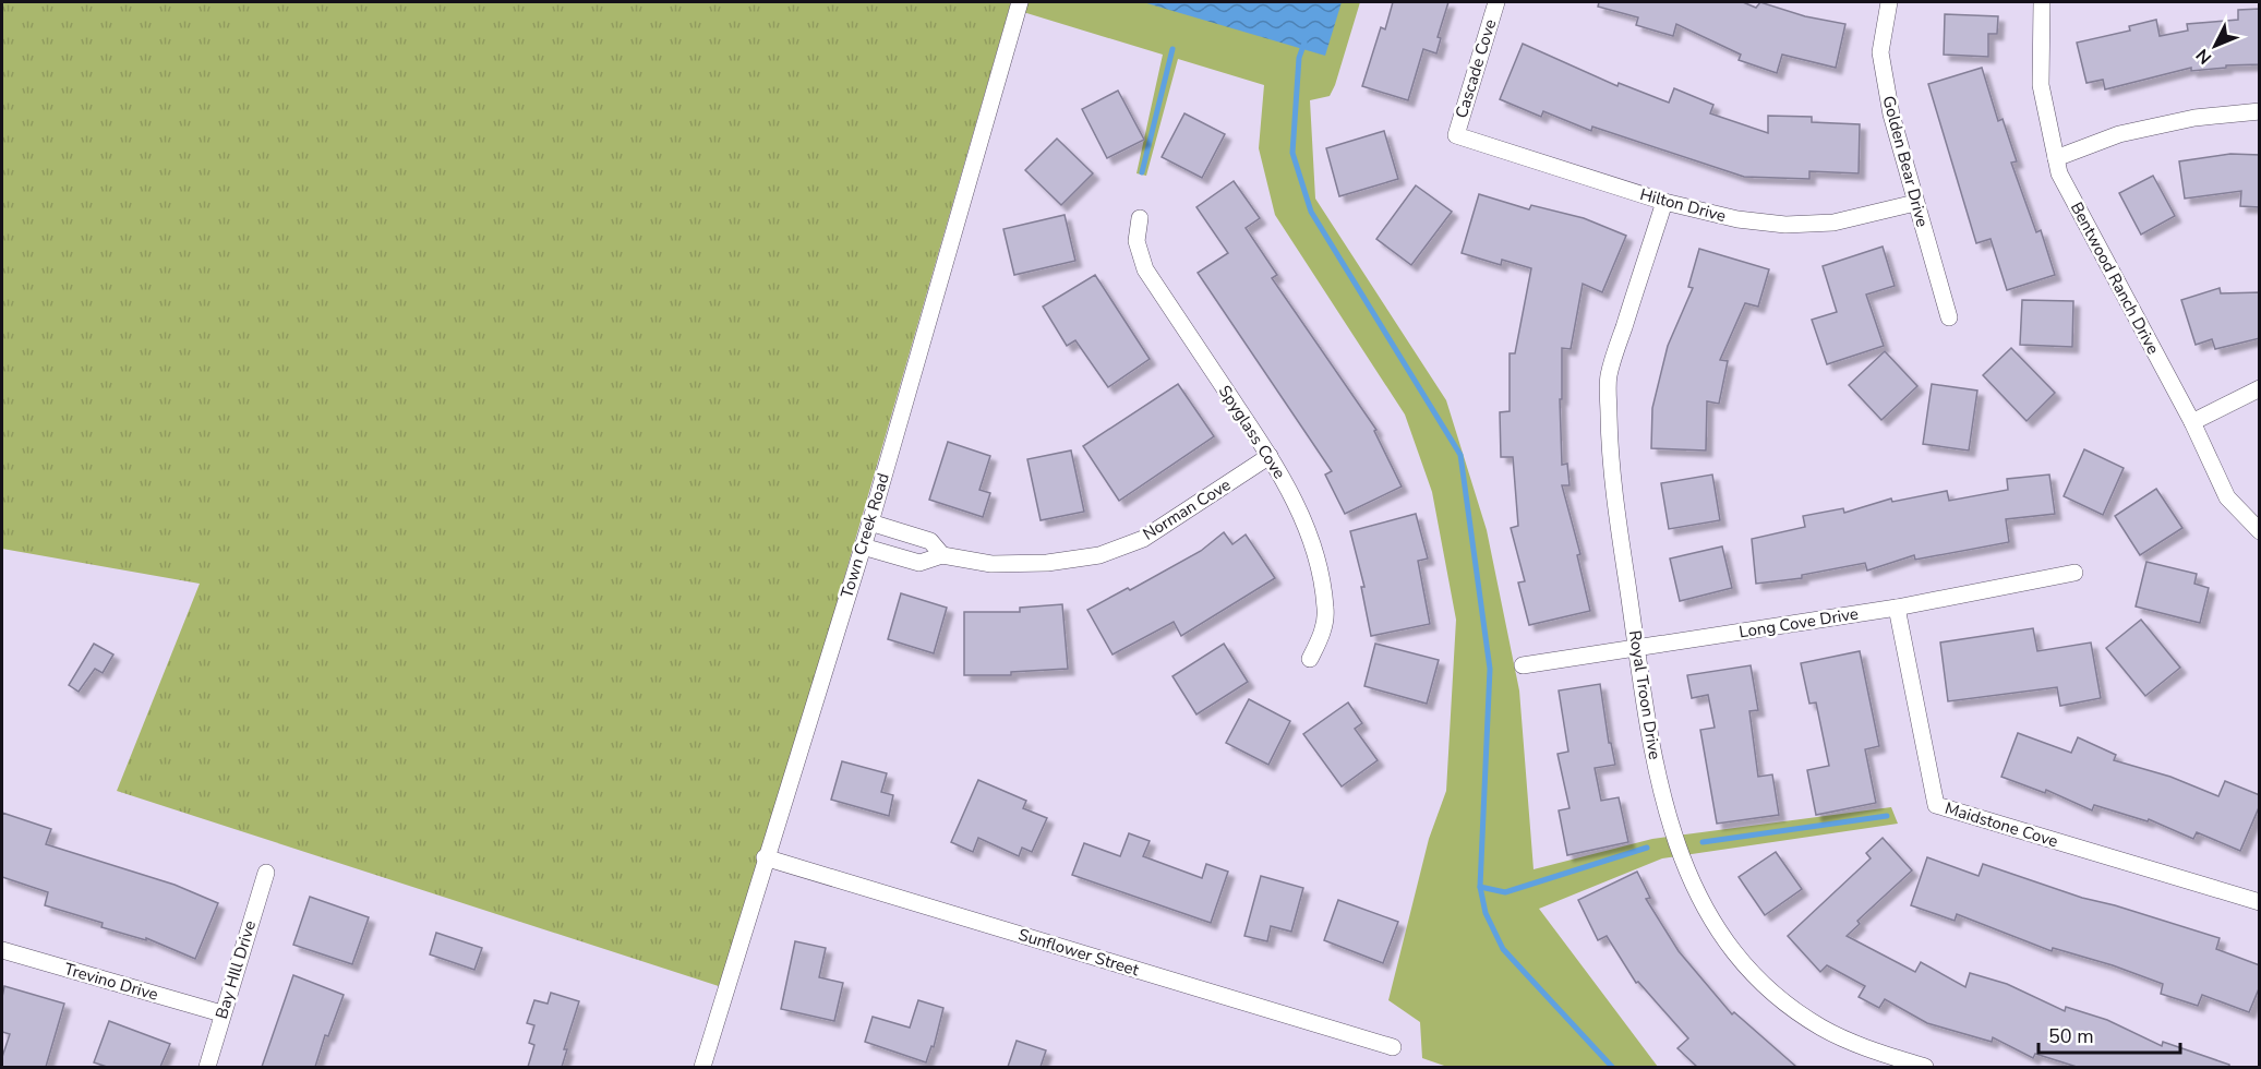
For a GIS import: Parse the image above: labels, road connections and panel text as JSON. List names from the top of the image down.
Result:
{
  "streets": {
    "street": [
      "Cascade Cove",
      "Golden Bear Drive",
      "Hilton Drive",
      "Bentwood Ranch Drive",
      "Spyglass Cove",
      "Norman Cove",
      "Town Creek Road",
      "Long Cove Drive",
      "Royal Troon Drive",
      "Maidstone Cove",
      "Sunflower Street",
      "Bay HIll Drive",
      "Trevino Drive"
    ]
  },
  "crossings": [
    ["Cascade Cove", "Hilton Drive"],
    ["Golden Bear Drive", "Hilton Drive"],
    ["Hilton Drive", "Royal Troon Drive"],
    ["Spyglass Cove", "Norman Cove"],
    ["Norman Cove", "Town Creek Road"],
    ["Town Creek Road", "Sunflower Street"],
    ["Long Cove Drive", "Royal Troon Drive"],
    ["Long Cove Drive", "Maidstone Cove"],
    ["Bay HIll Drive", "Trevino Drive"]
  ],
  "scale_bar": "50 m",
  "north": "bottom left"
}
